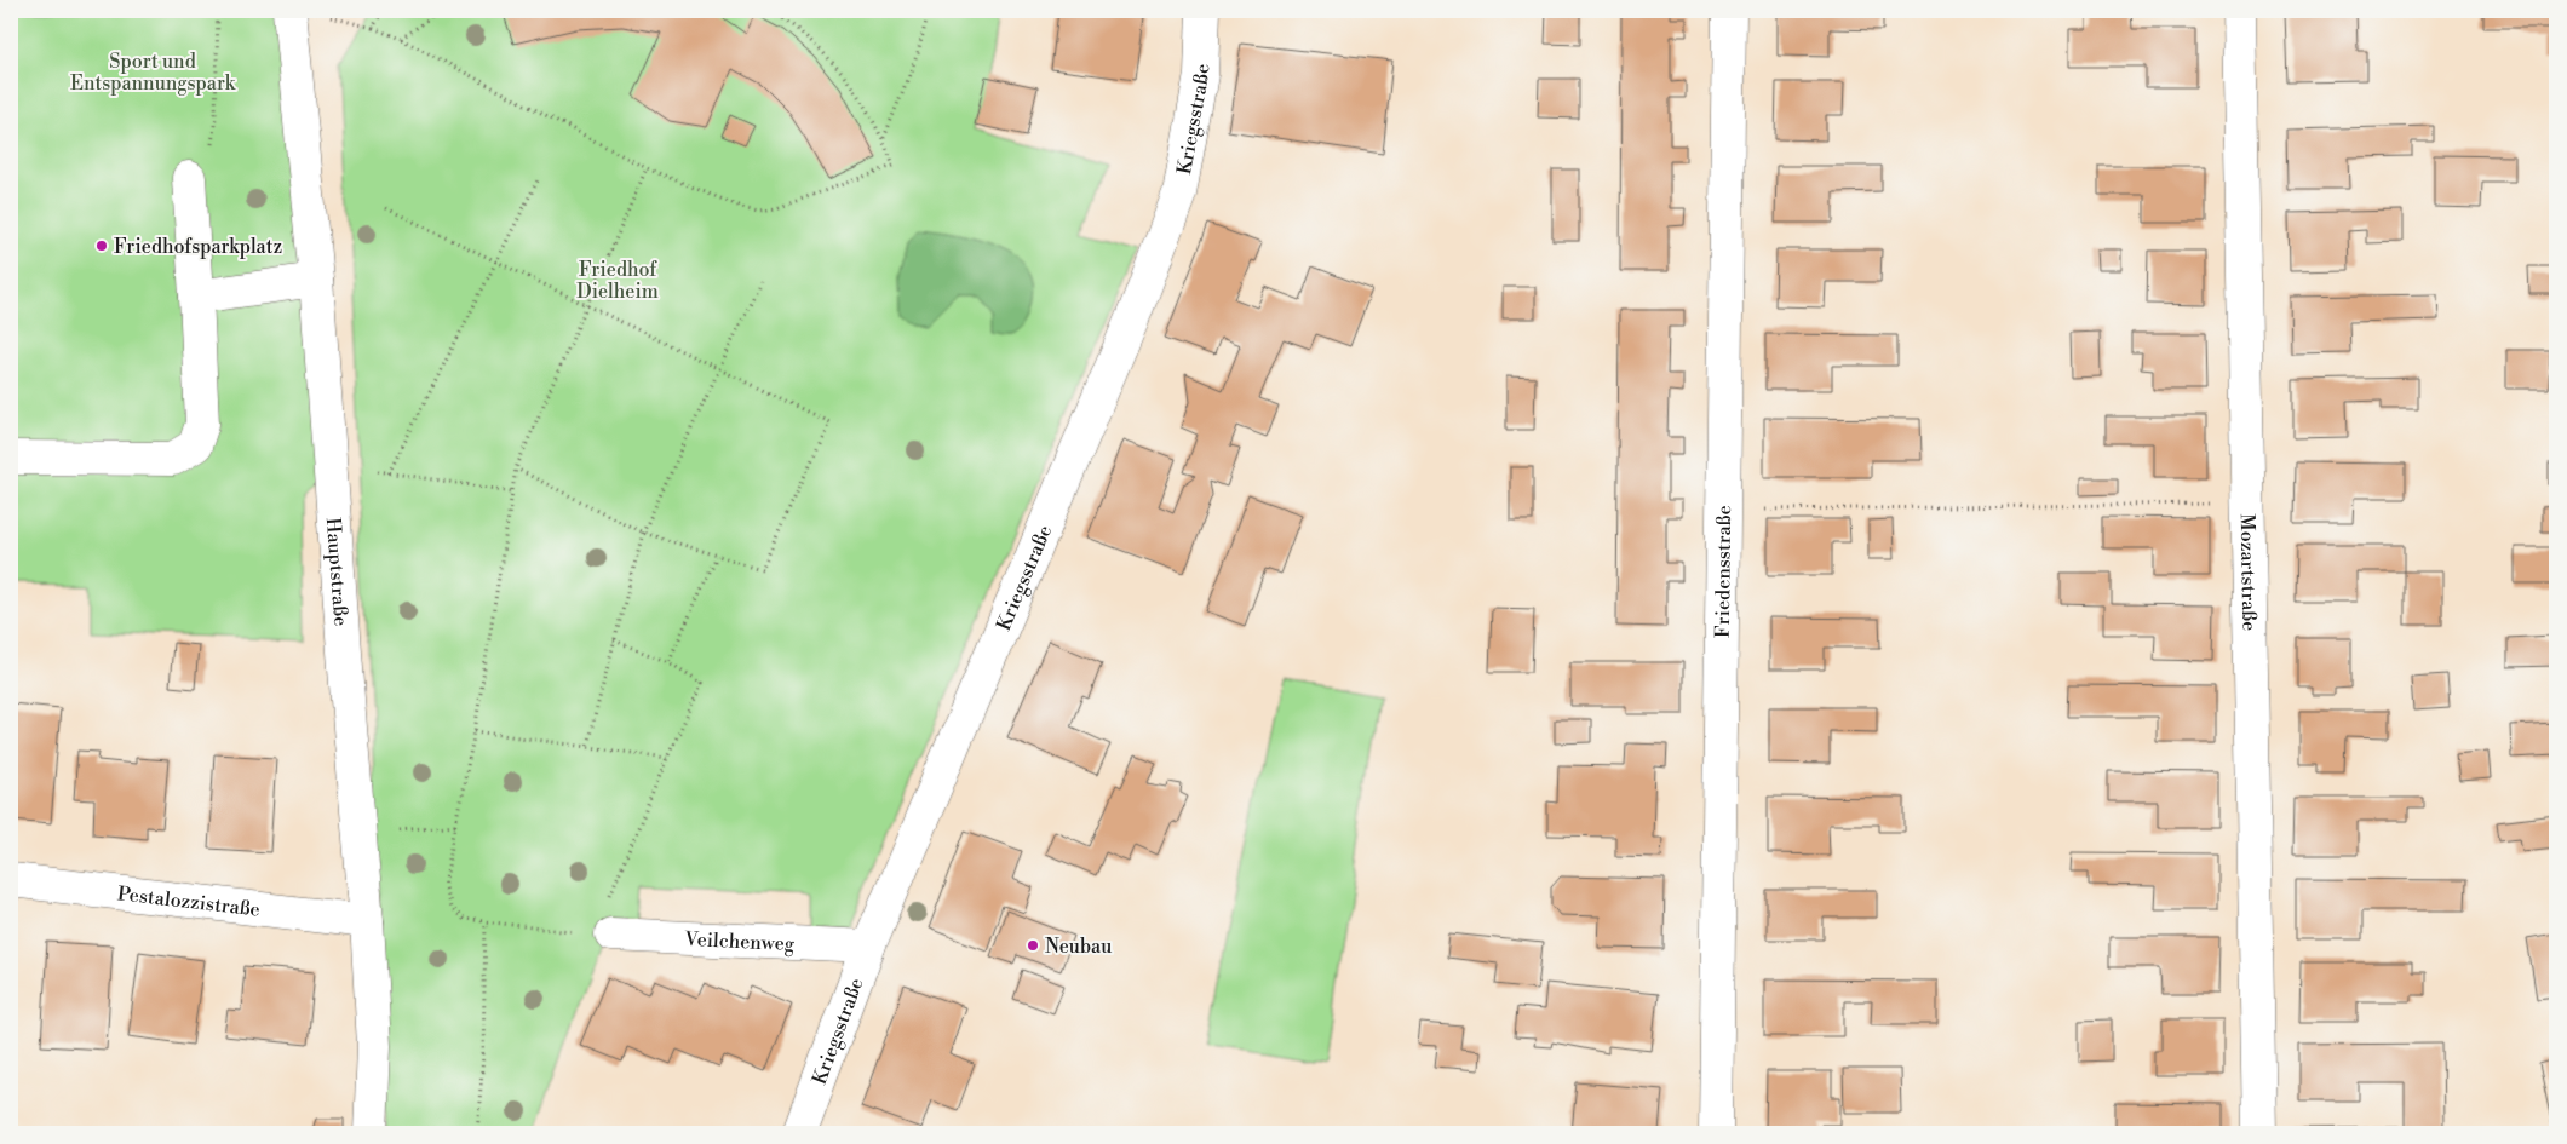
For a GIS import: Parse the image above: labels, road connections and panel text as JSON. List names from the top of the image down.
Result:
{
  "streets": {
    "street": [
      "Kriegsstraße",
      "Hauptstraße",
      "Friedensstraße",
      "Mozartstraße",
      "Pestalozzistraße",
      "Veilchenweg"
    ]
  },
  "crossings": [
    ["Kriegsstraße", "Veilchenweg"],
    ["Hauptstraße", "Pestalozzistraße"]
  ],
  "parks": ["Sport und Entspannungspark", "Friedhof Dielheim"],
  "places": ["Friedhofsparkplatz", "Neubau"]
}
